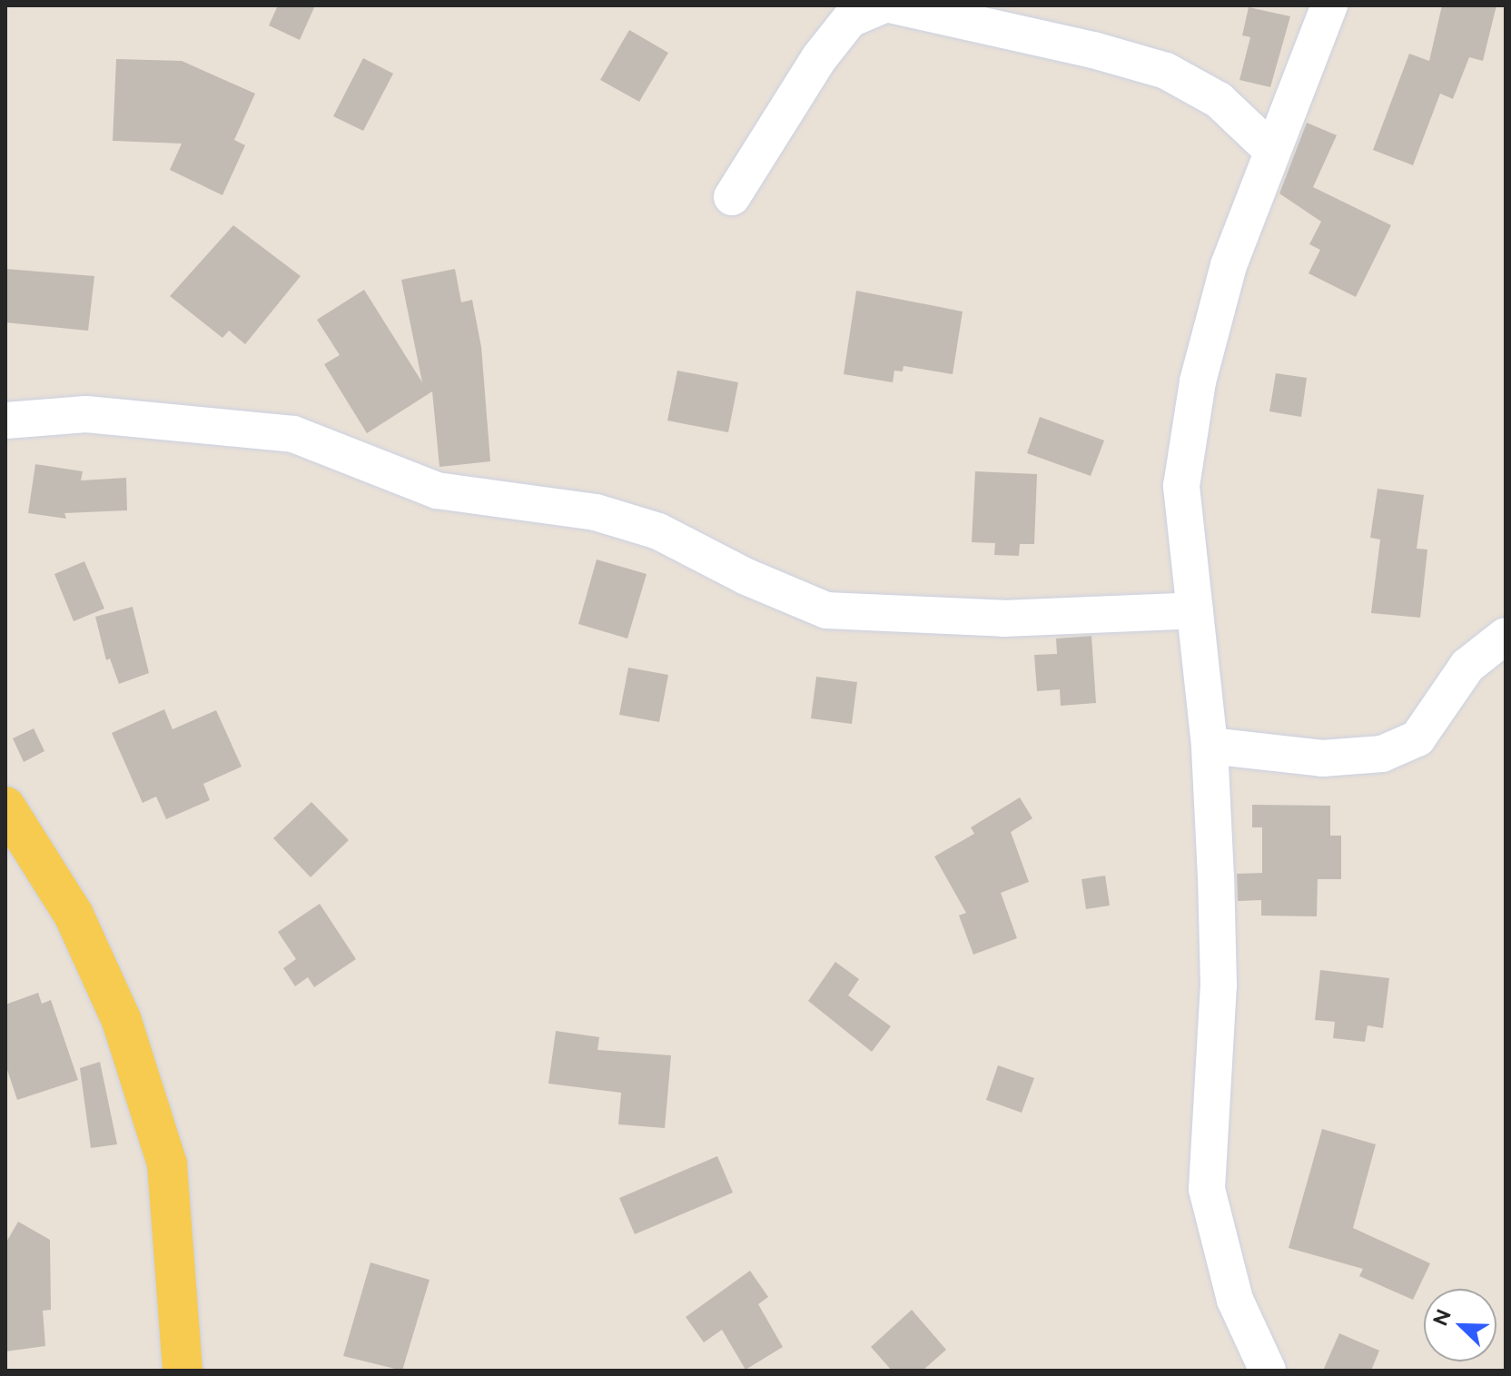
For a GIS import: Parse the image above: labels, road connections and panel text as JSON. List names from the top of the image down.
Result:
{
  "north": "top left"
}
